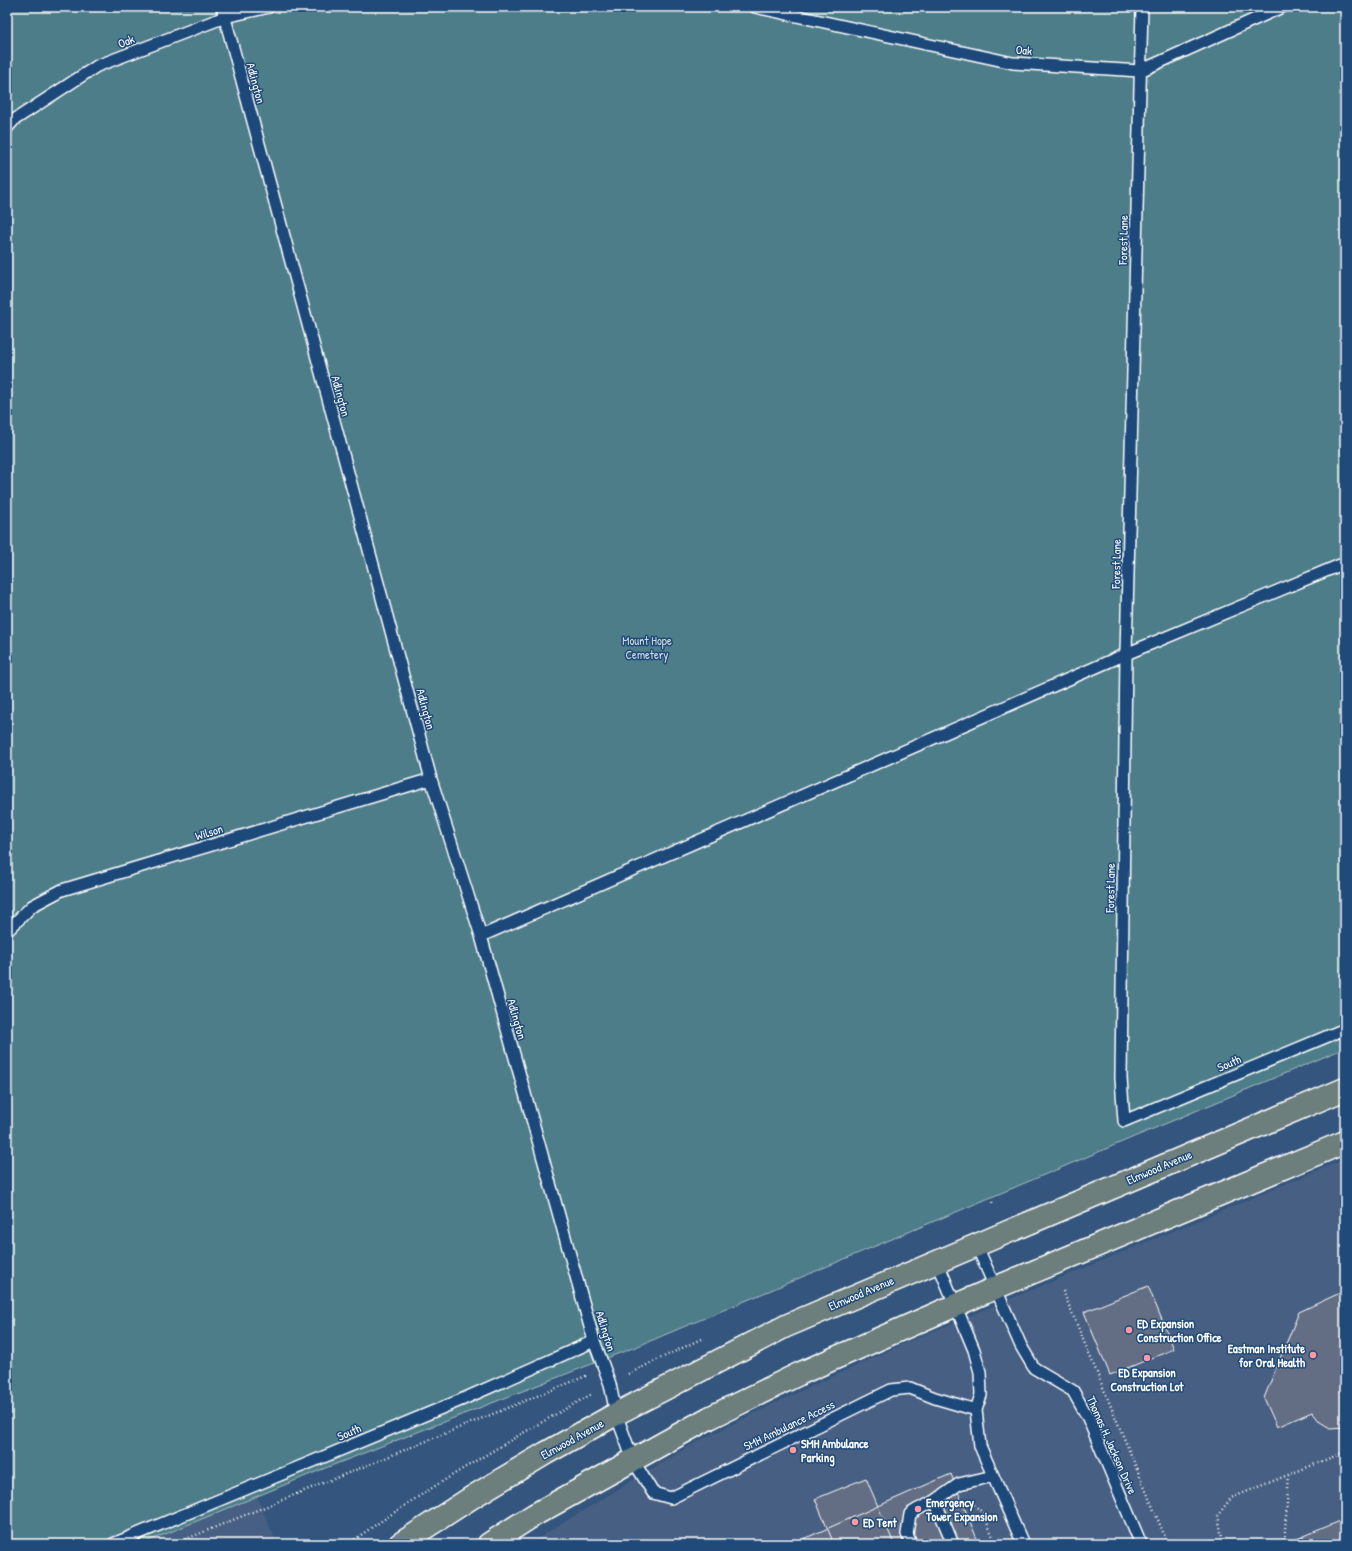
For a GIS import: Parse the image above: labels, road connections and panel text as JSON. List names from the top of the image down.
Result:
{
  "streets": {
    "main road": ["Elmwood Avenue"],
    "lane": [
      "Oak",
      "Adlington",
      "Forest Lane",
      "Wilson",
      "South",
      "SMH Ambulance Access",
      "Thomas H. Jackson Drive"
    ]
  },
  "crossings": [
    ["Oak", "Adlington"],
    ["Oak", "Forest Lane"],
    ["Adlington", "Wilson"],
    ["Adlington", "South"],
    ["Adlington", "Elmwood Avenue"],
    ["Adlington", "SMH Ambulance Access"],
    ["Forest Lane", "South"],
    ["Elmwood Avenue", "Thomas H. Jackson Drive"]
  ],
  "parks": ["Mount Hope Cemetery"],
  "places": [
    "ED Expansion Construction Office",
    "Eastman Institute for Oral Health",
    "ED Expansion Construction Lot",
    "SMH Ambulance Parking",
    "Emergency Tower Expansion",
    "ED Tent"
  ]
}
